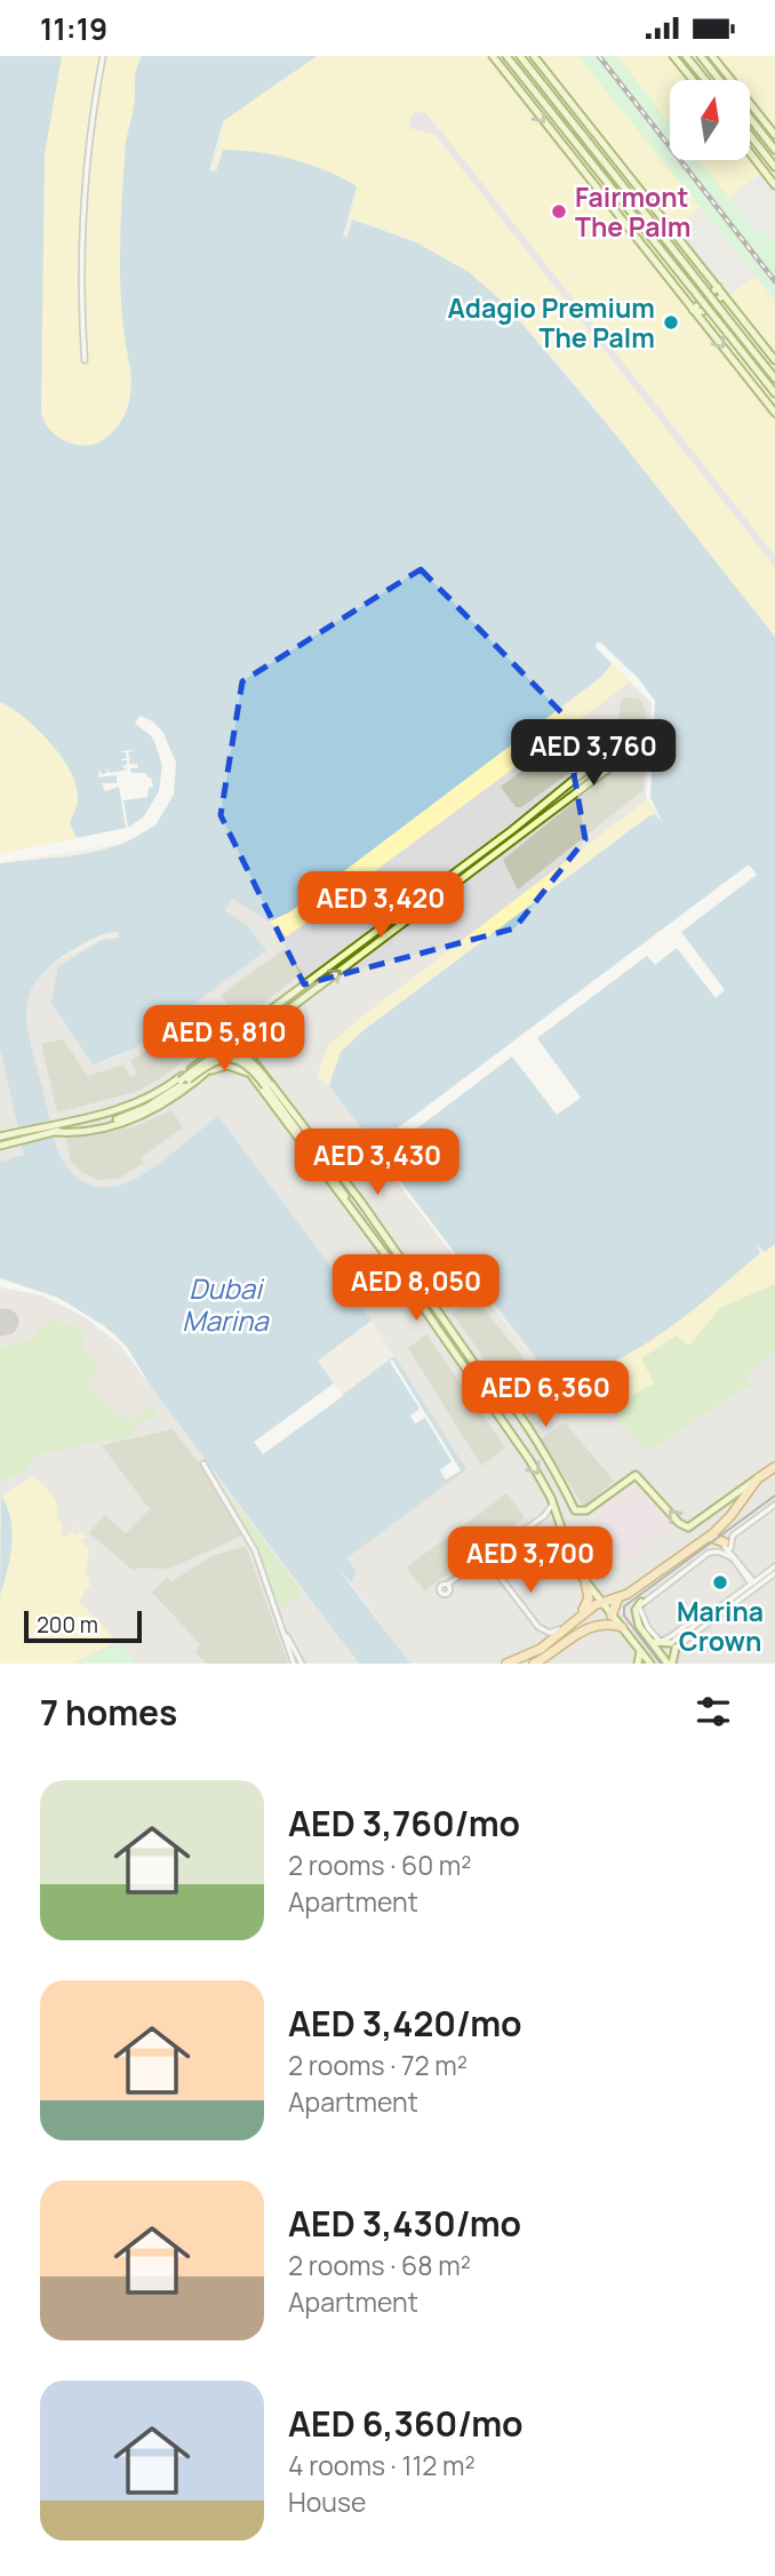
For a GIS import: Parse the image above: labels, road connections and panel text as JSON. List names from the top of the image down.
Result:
{
  "water": ["Dubai Marina"],
  "places": ["Fairmont The Palm", "Adagio Premium The Palm", "Marina Crown"],
  "scale_bar": "200 m",
  "north": "top",
  "page": {
    "status": "11:19",
    "price": [
      "AED 3,760",
      "AED 3,420",
      "AED 5,810",
      "AED 3,430",
      "AED 8,050",
      "AED 6,360",
      "AED 3,700"
    ],
    "scale": "200 m",
    "heading": "7 homes",
    "list": [
      {
        "name": "AED 3,760/mo",
        "note": "2 rooms · 60 m² · Apartment"
      },
      {
        "name": "AED 3,420/mo",
        "note": "2 rooms · 72 m² · Apartment"
      },
      {
        "name": "AED 3,430/mo",
        "note": "2 rooms · 68 m² · Apartment"
      },
      {
        "name": "AED 6,360/mo",
        "note": "4 rooms · 112 m² · House"
      }
    ]
  }
}
